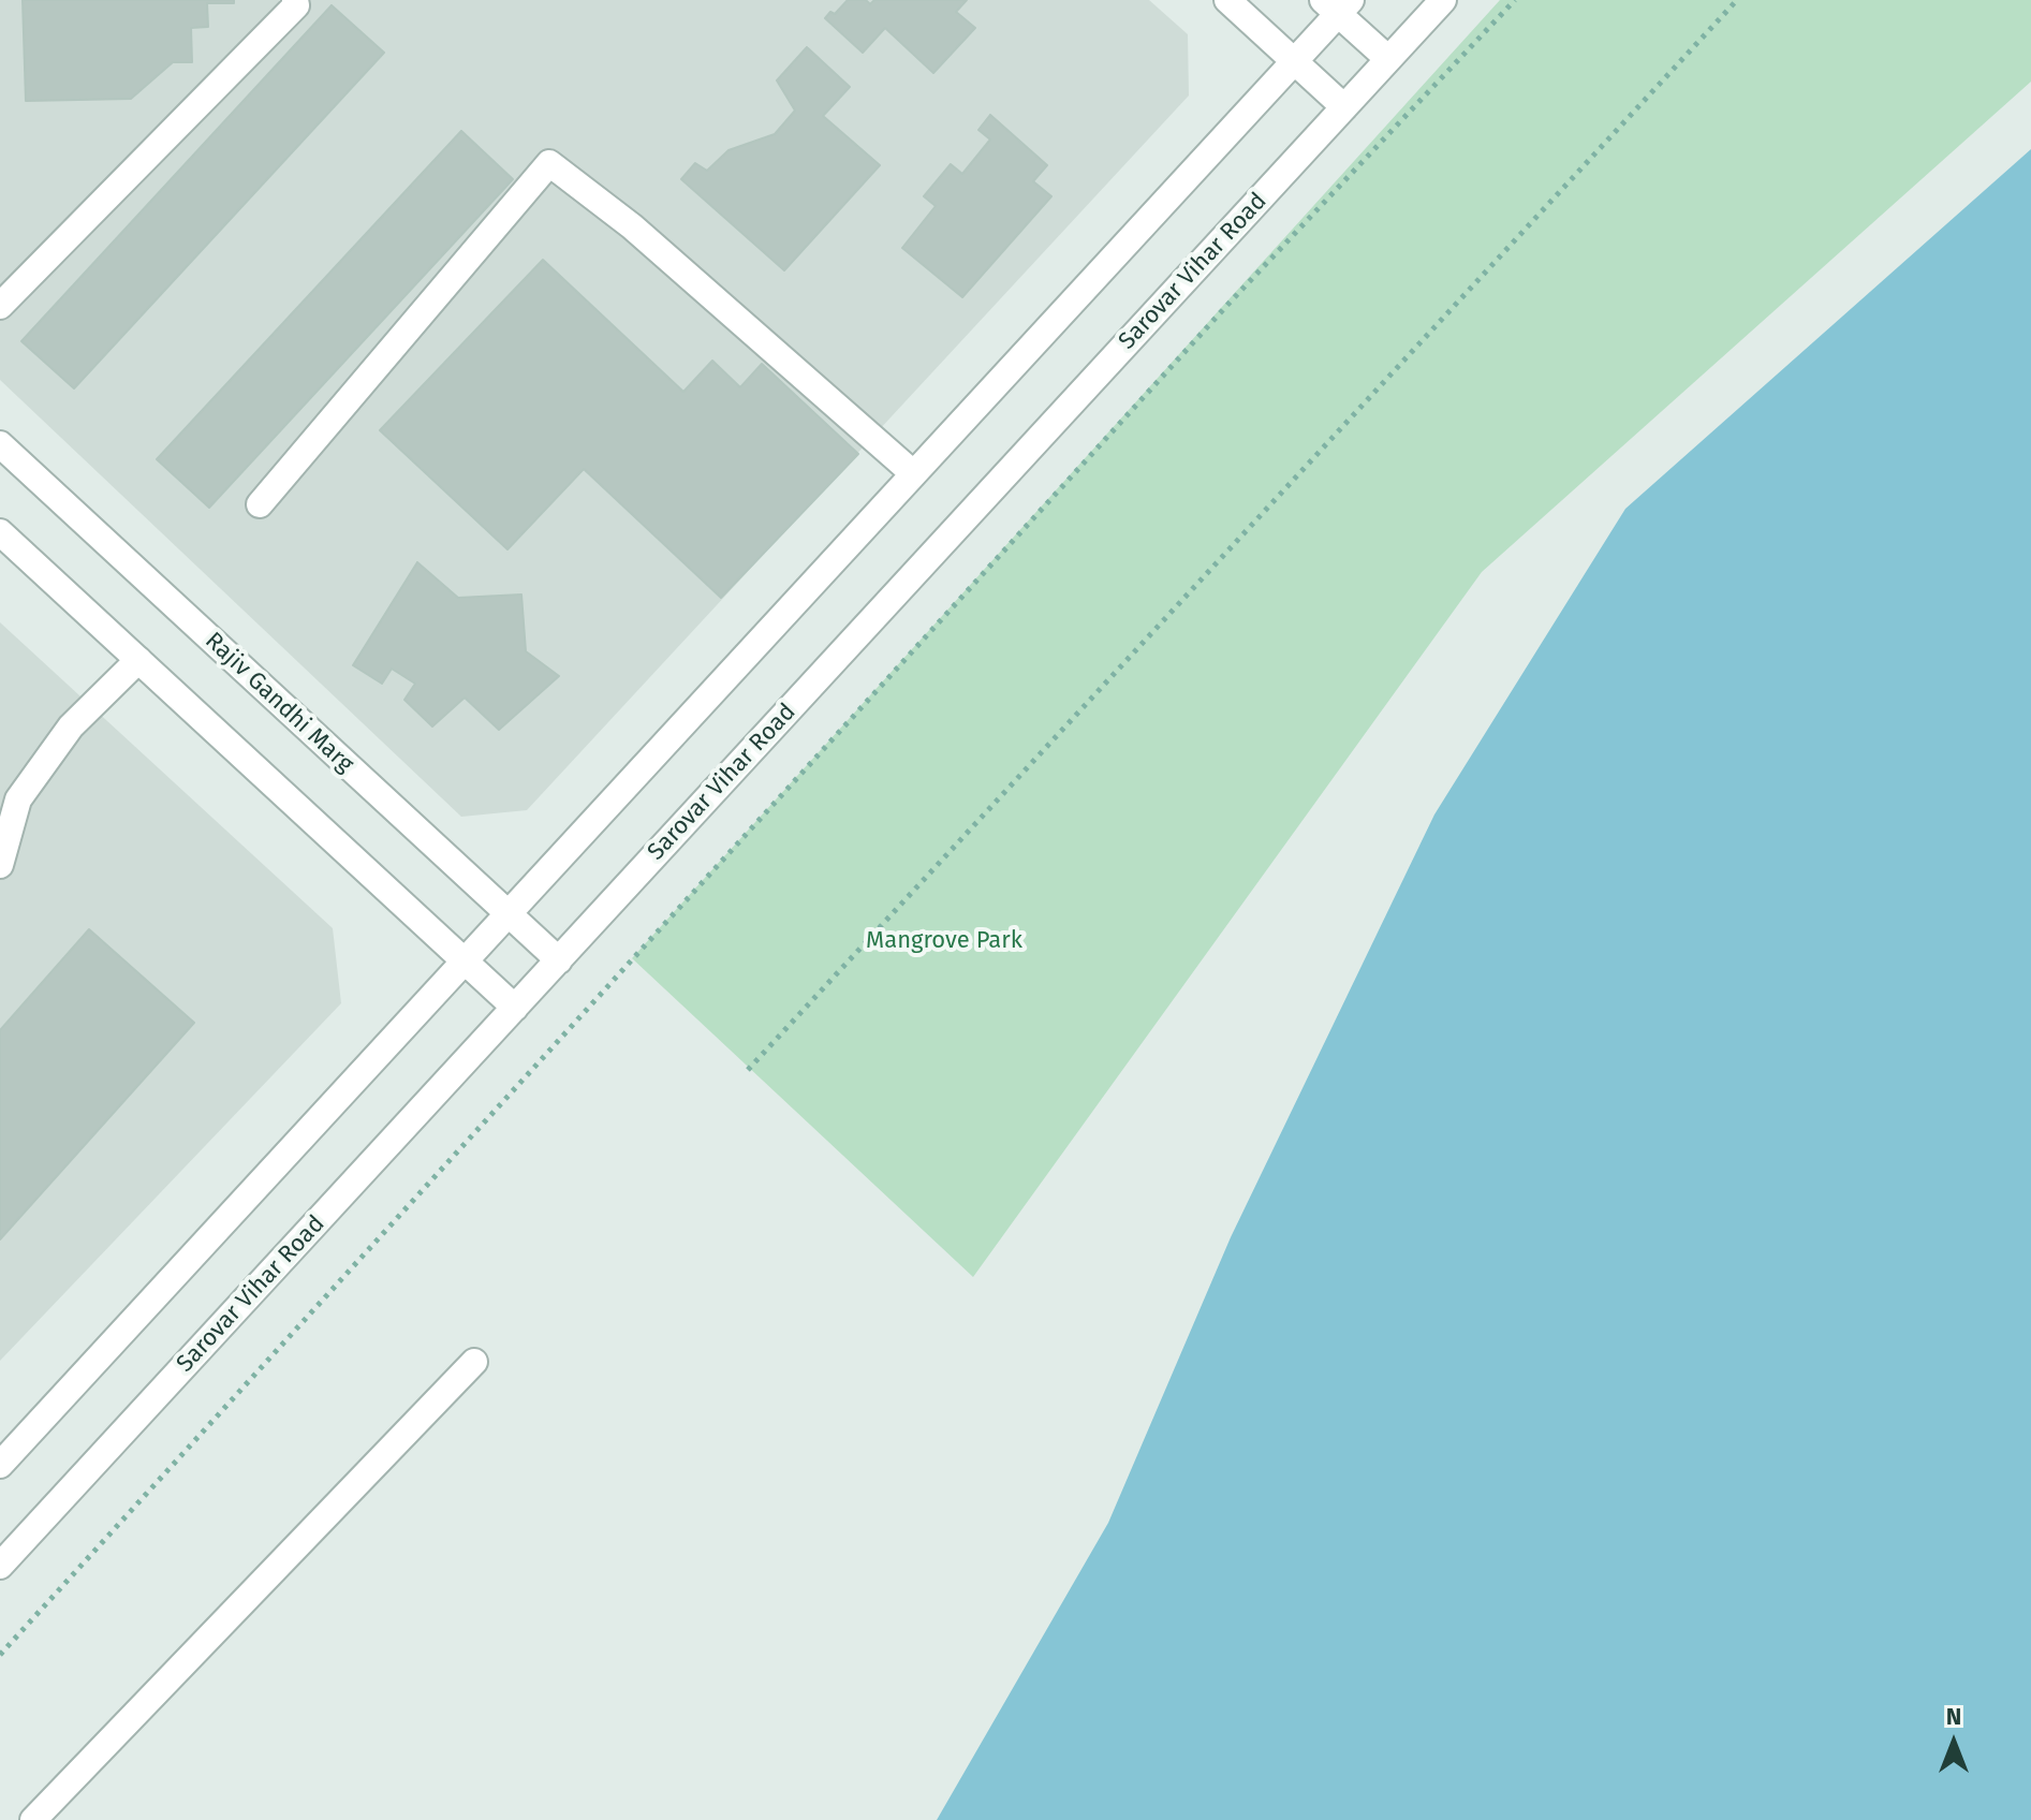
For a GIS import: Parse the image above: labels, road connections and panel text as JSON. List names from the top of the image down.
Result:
{
  "streets": {
    "street": ["Sarovar Vihar Road", "Rajiv Gandhi Marg"]
  },
  "crossings": [
    ["Sarovar Vihar Road", "Rajiv Gandhi Marg"]
  ],
  "parks": ["Mangrove Park"],
  "north": "top"
}
